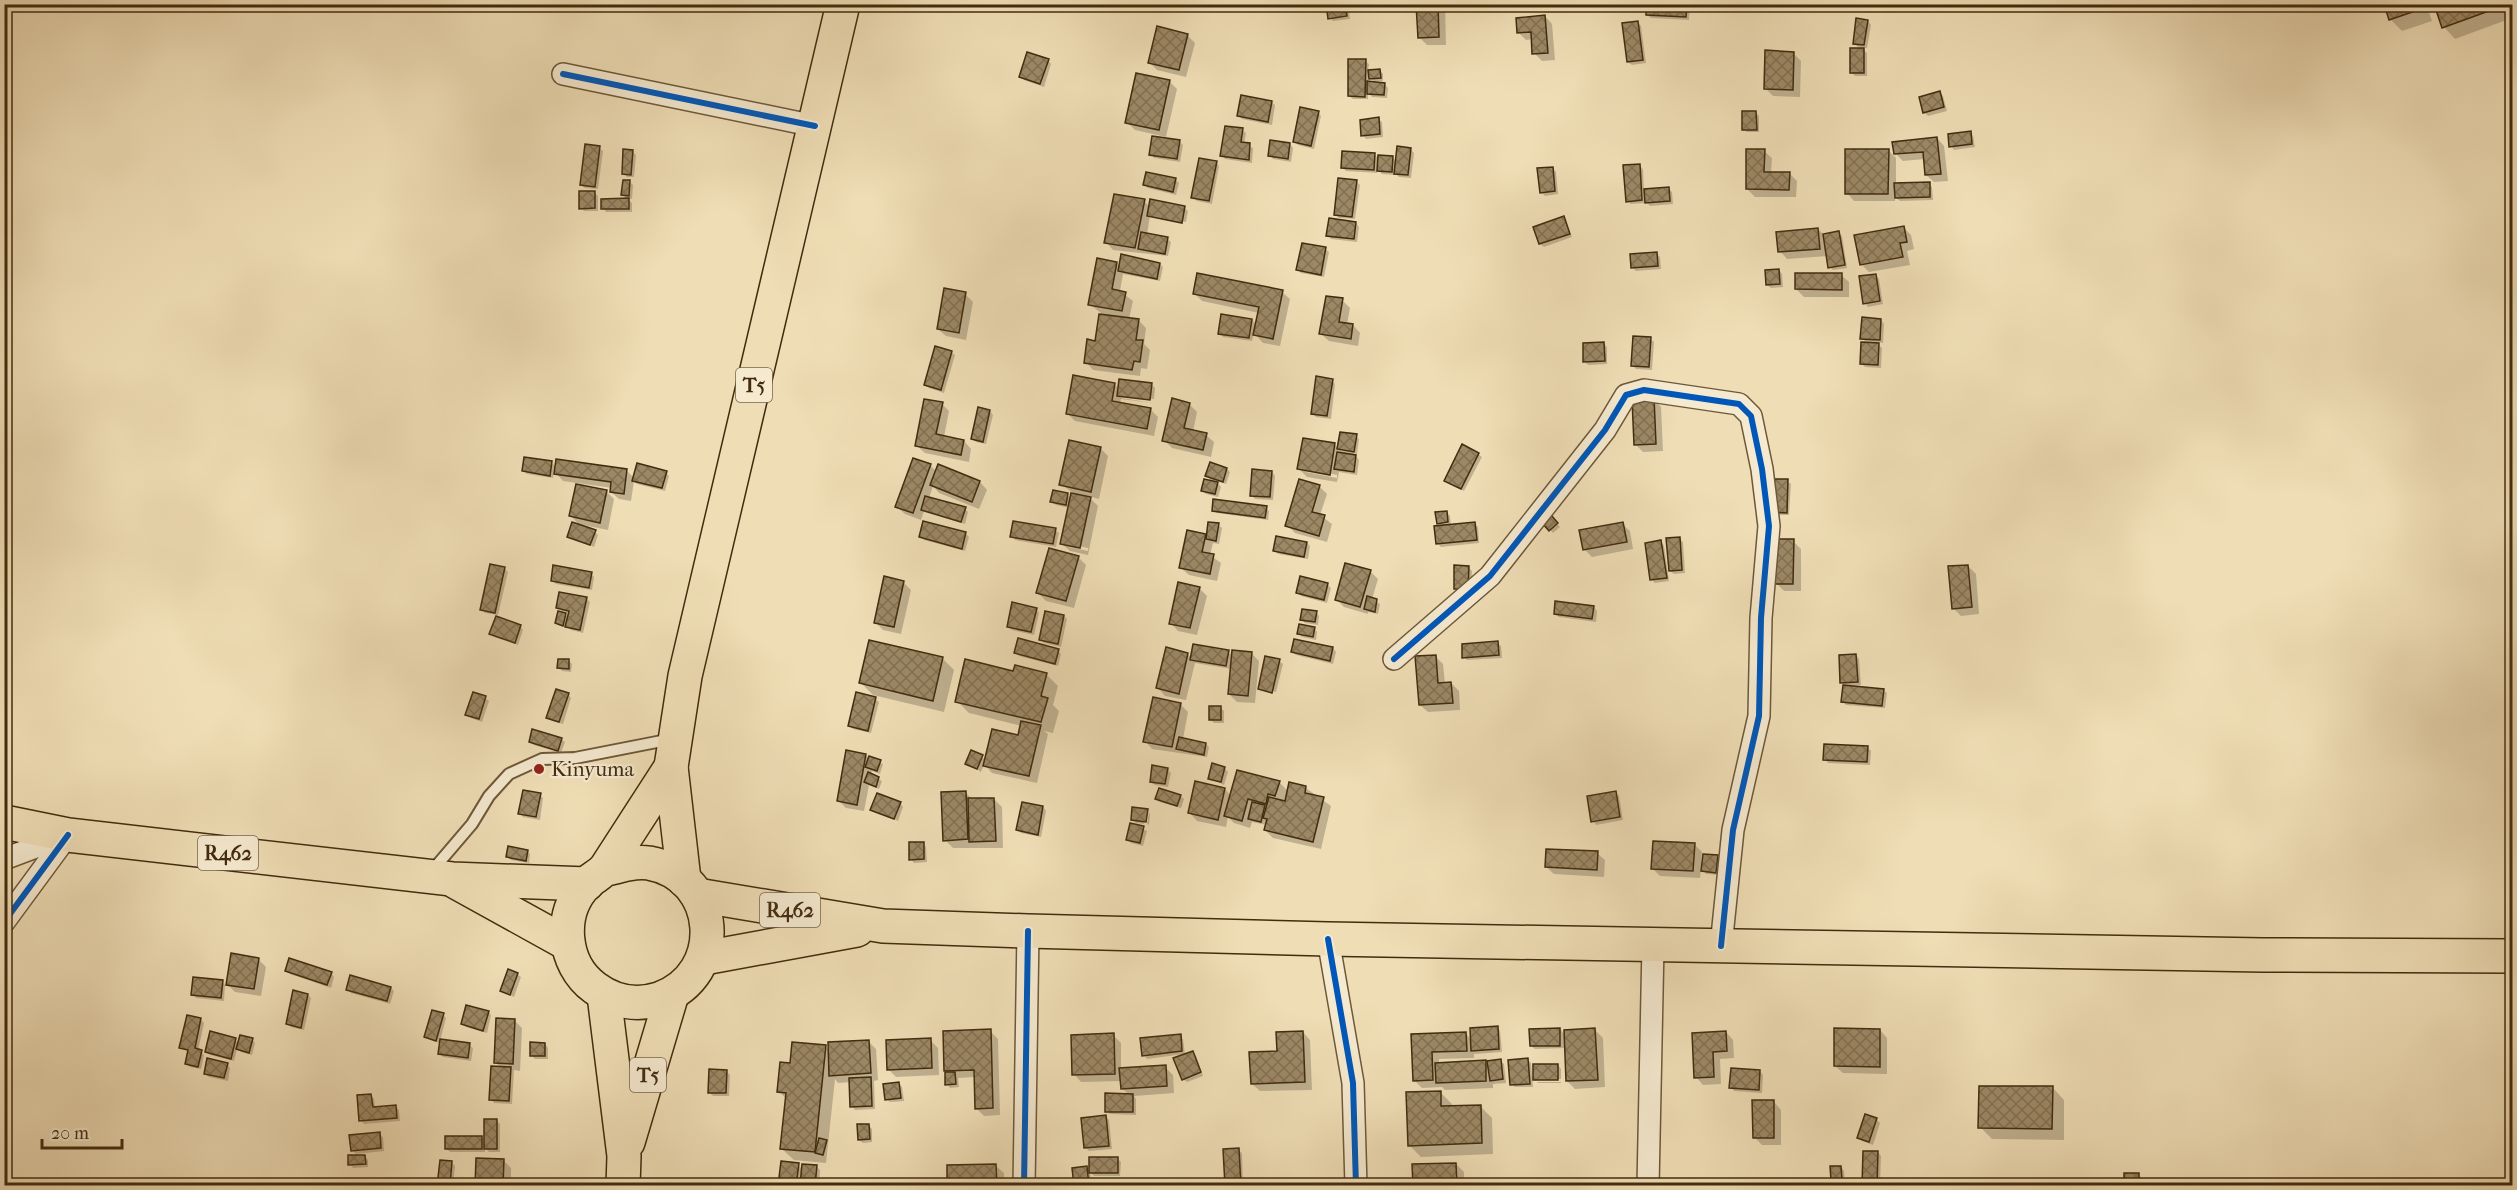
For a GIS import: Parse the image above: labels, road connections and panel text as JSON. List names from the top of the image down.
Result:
{
  "streets": {
    "main road": ["T5", "R462"]
  },
  "crossings": [
    ["T5", "R462"]
  ],
  "places": ["Kinyuma"],
  "scale_bar": "20 m"
}
